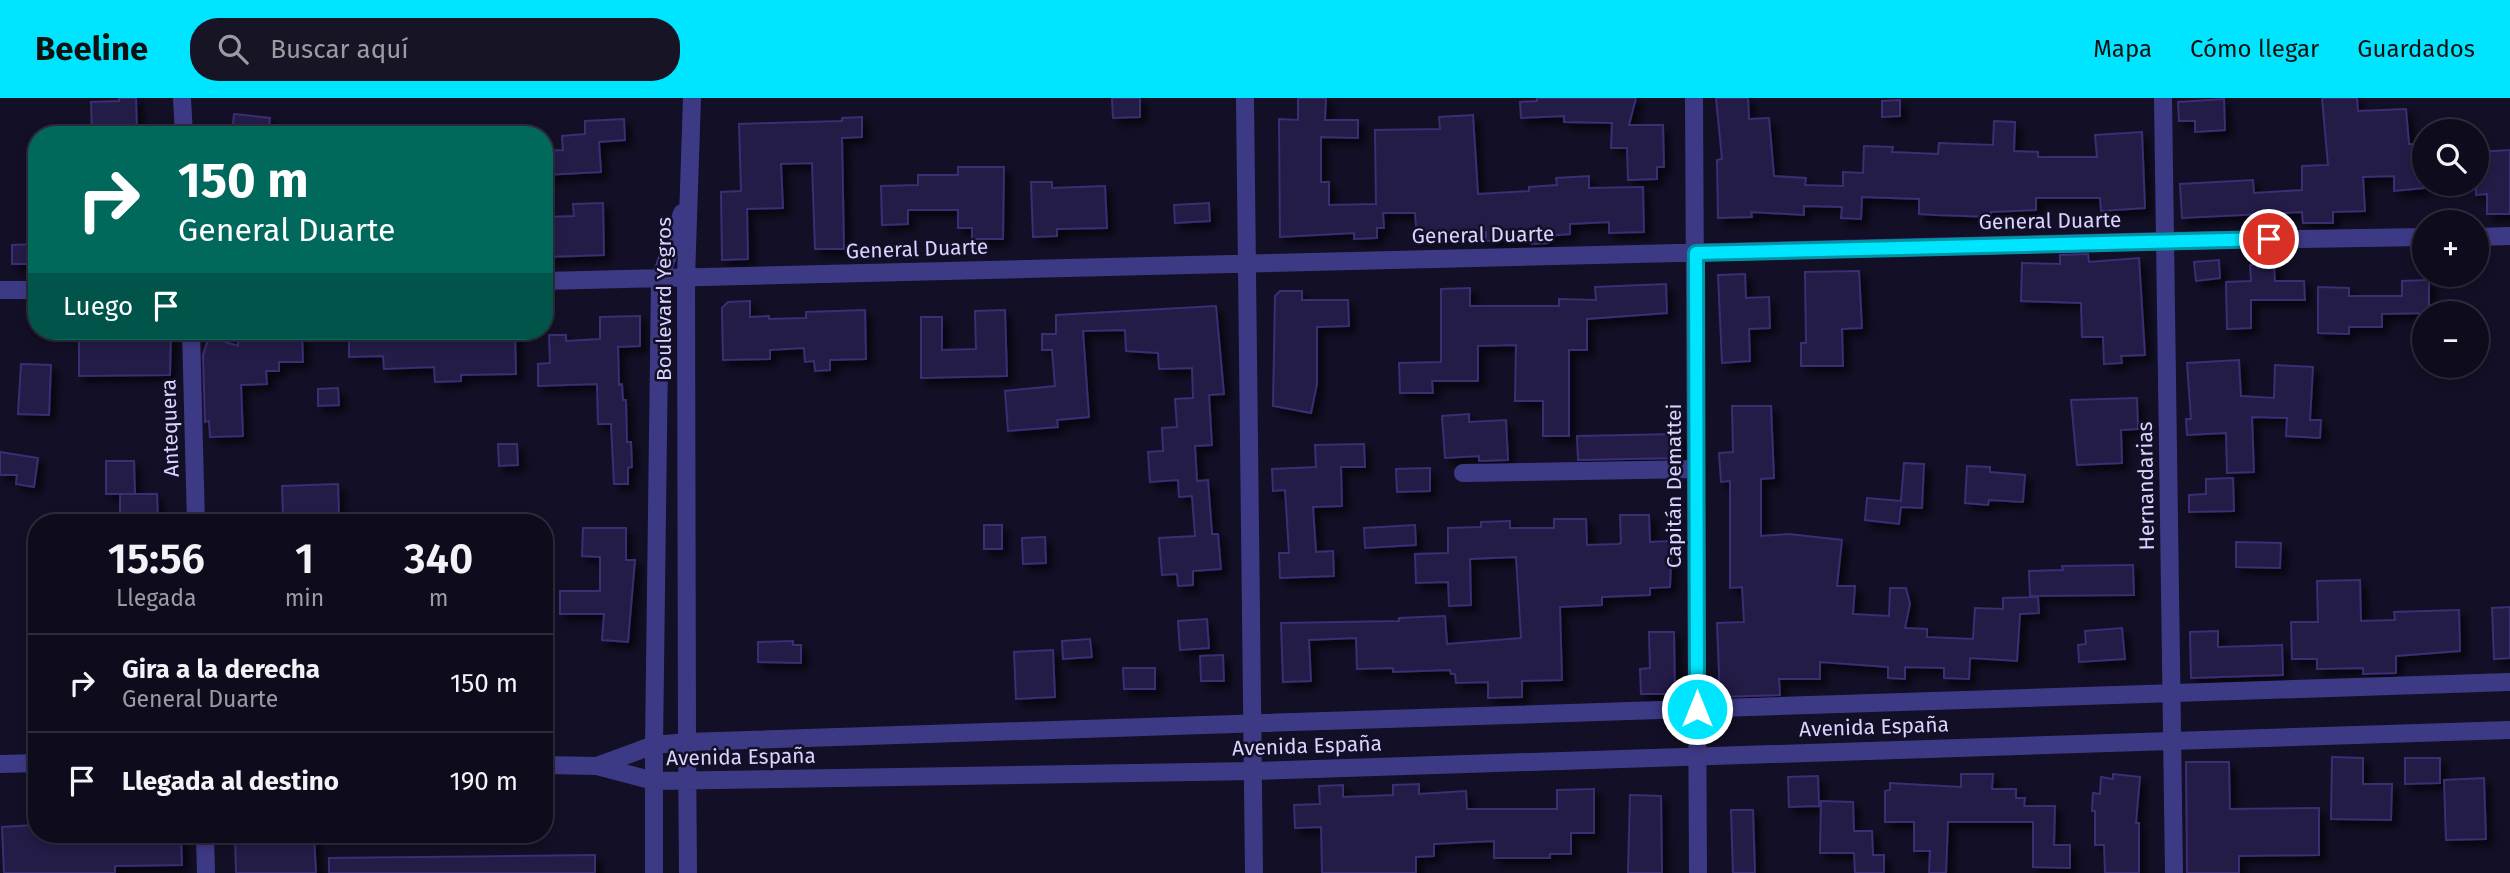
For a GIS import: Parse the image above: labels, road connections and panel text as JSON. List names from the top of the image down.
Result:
{
  "streets": {
    "street": [
      "General Duarte",
      "Boulevard Yegros",
      "Antequera",
      "Capitán Demattei",
      "Hernandarias",
      "Avenida España"
    ]
  },
  "crossings": [
    ["General Duarte", "Boulevard Yegros"],
    ["General Duarte", "Capitán Demattei"],
    ["General Duarte", "Hernandarias"],
    ["Boulevard Yegros", "Avenida España"],
    ["Capitán Demattei", "Avenida España"],
    ["Hernandarias", "Avenida España"]
  ],
  "page": {
    "header": "Beeline",
    "search": "Buscar aquí",
    "nav": ["Mapa", "Cómo llegar", "Guardados"],
    "map_buttons": ["+", "−"],
    "turn": ["150 m", "General Duarte"],
    "then": "Luego",
    "eta": [
      "15:56",
      "Llegada",
      "1",
      "min",
      "340",
      "m"
    ],
    "list": [
      {
        "name": "Gira a la derecha",
        "note": "General Duarte",
        "value": "150 m"
      },
      {
        "name": "Llegada al destino",
        "value": "190 m"
      }
    ]
  }
}
